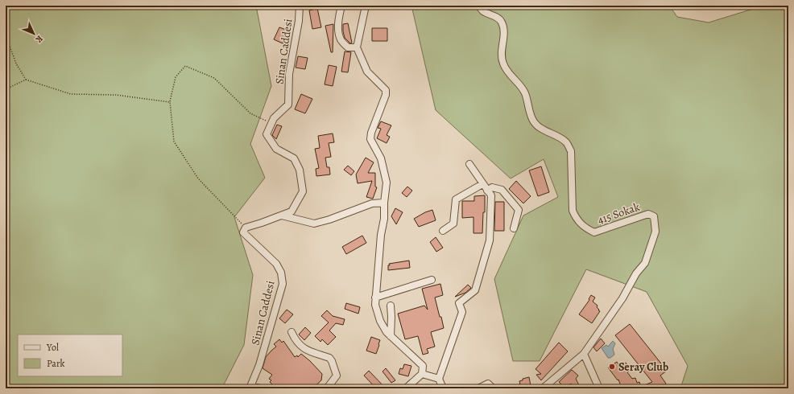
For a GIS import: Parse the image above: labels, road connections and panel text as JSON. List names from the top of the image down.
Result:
{
  "streets": {
    "street": ["Sinan Caddesi", "415 Sokak"]
  },
  "places": ["Seray Club"],
  "legend": ["Yol", "Park"],
  "north": "bottom right"
}
